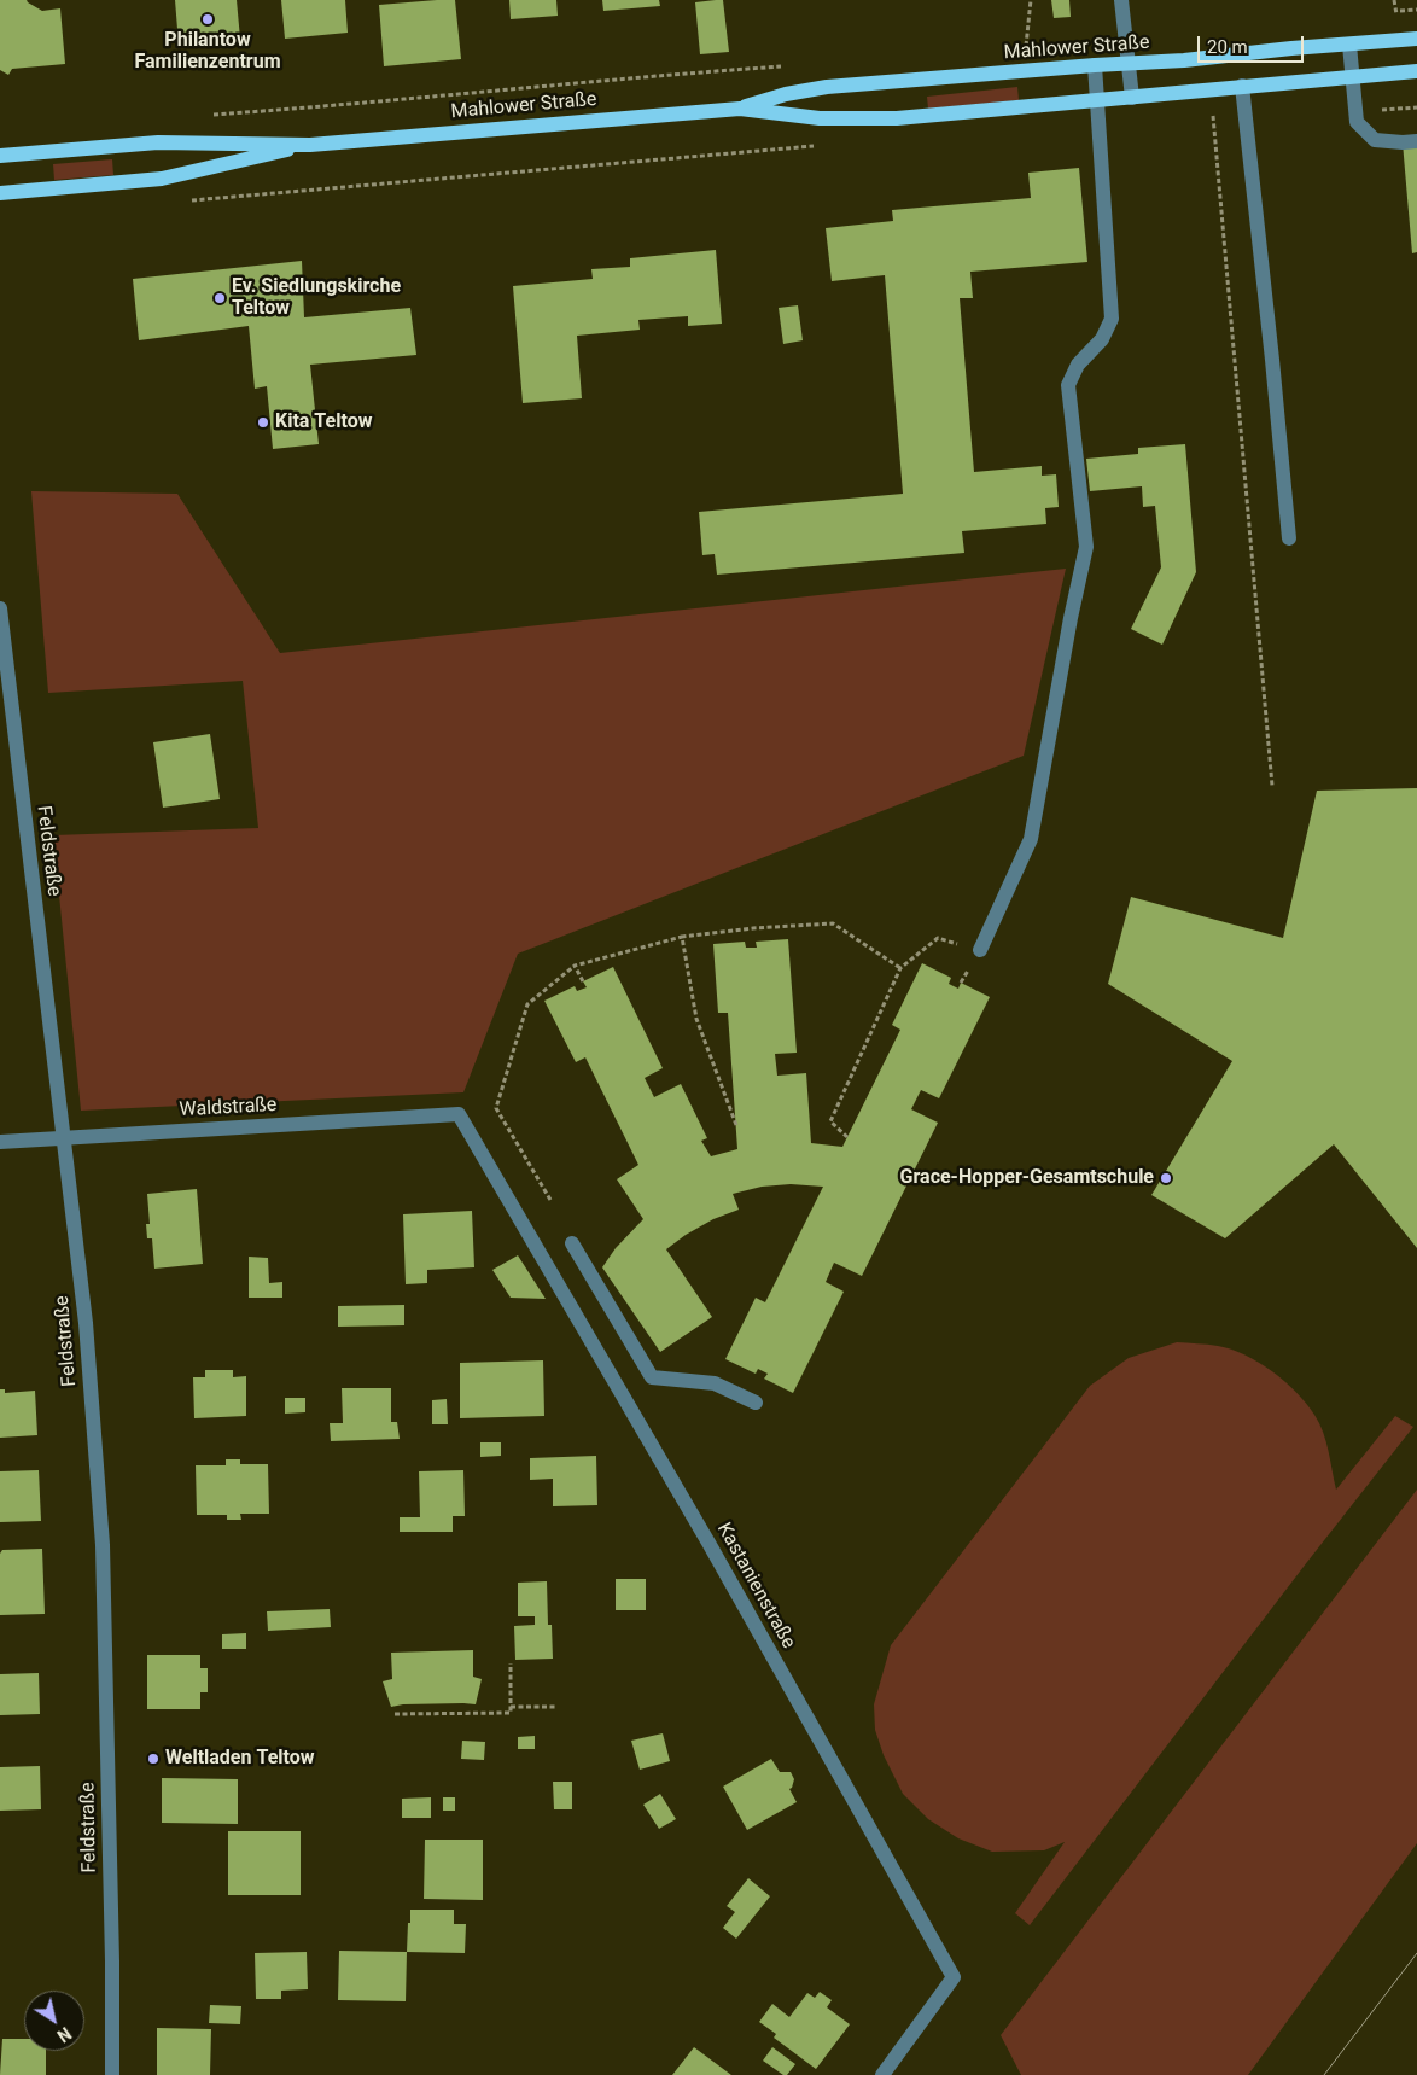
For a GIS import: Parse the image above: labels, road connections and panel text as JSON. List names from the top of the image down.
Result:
{
  "streets": {
    "main road": ["Mahlower Straße"],
    "street": ["Feldstraße", "Waldstraße", "Kastanienstraße"]
  },
  "crossings": [
    ["Feldstraße", "Waldstraße"],
    ["Waldstraße", "Kastanienstraße"]
  ],
  "places": [
    "Philantow Familienzentrum",
    "Ev. Siedlungskirche Teltow",
    "Kita Teltow",
    "Grace-Hopper-Gesamtschule",
    "Weltladen Teltow"
  ],
  "scale_bar": "20 m",
  "north": "bottom right"
}
